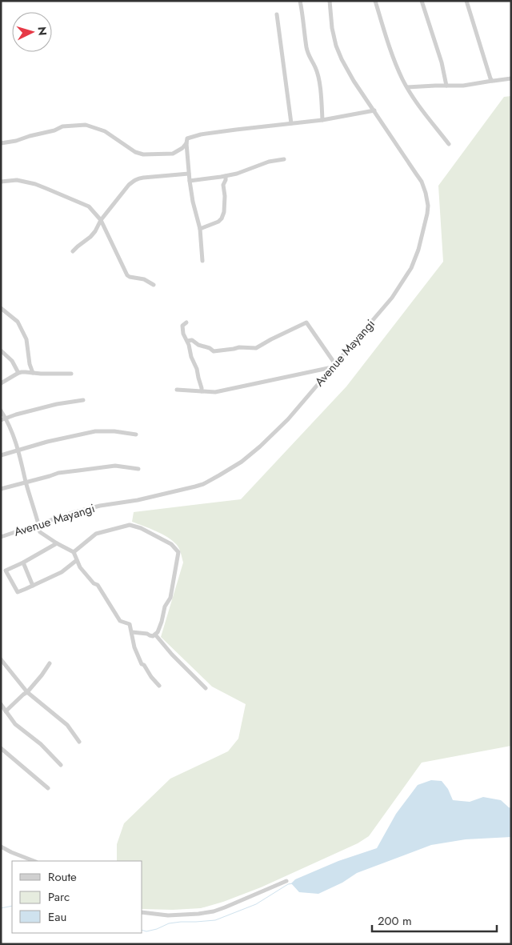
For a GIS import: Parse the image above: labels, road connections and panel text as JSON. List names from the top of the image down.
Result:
{
  "streets": {
    "street": ["Avenue Mayangi"]
  },
  "legend": ["Route", "Parc", "Eau"],
  "scale_bar": "200 m",
  "north": "right"
}
